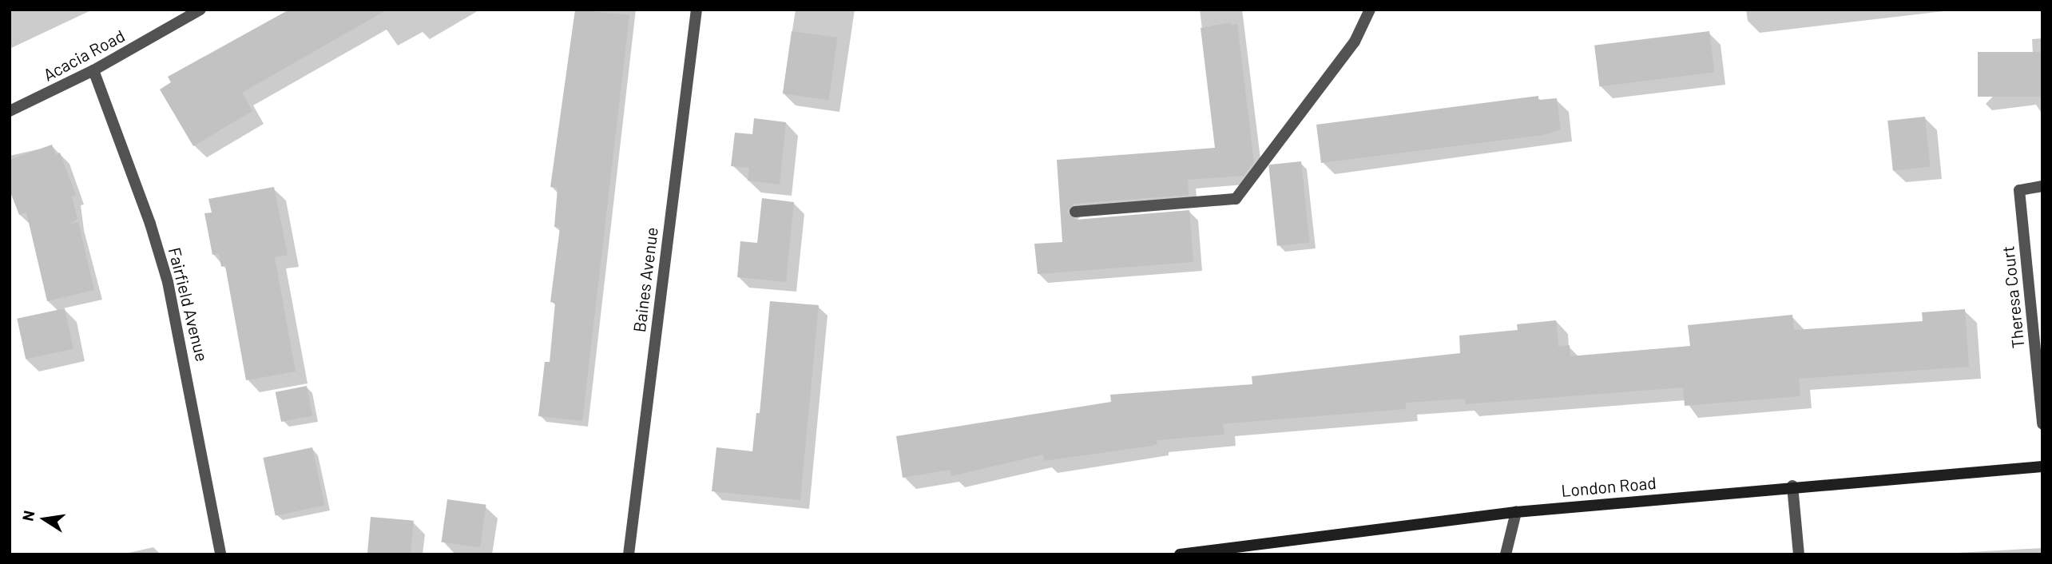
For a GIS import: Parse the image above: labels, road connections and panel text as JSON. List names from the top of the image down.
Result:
{
  "streets": {
    "main road": ["London Road"],
    "street": [
      "Acacia Road",
      "Baines Avenue",
      "Theresa Court",
      "Fairfield Avenue"
    ]
  },
  "crossings": [
    ["Acacia Road", "Fairfield Avenue"]
  ],
  "north": "left"
}
